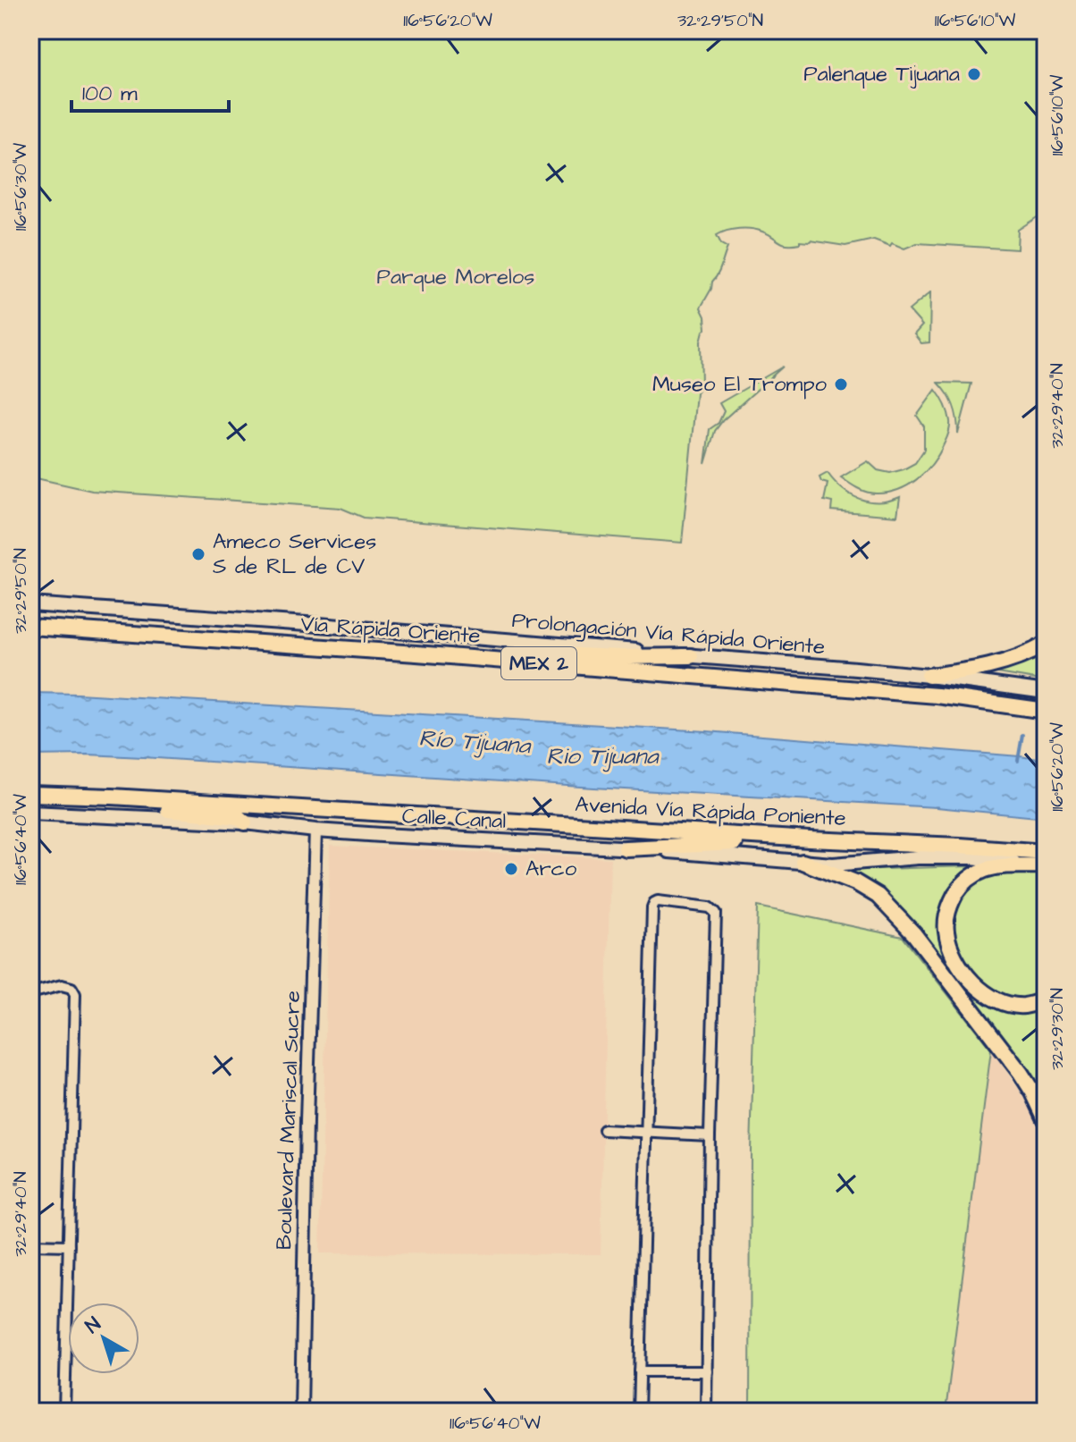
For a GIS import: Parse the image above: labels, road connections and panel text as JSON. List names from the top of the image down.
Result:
{
  "streets": {
    "main road": [
      "Vía Rápida Oriente",
      "Prolongación Vía Rápida Oriente",
      "MEX 2",
      "Avenida Vía Rápida Poniente",
      "Calle Canal"
    ],
    "street": ["Boulevard Mariscal Sucre"]
  },
  "crossings": [
    ["Avenida Vía Rápida Poniente", "Calle Canal"],
    ["Calle Canal", "Boulevard Mariscal Sucre"]
  ],
  "water": ["Río Tijuana", "Rio Tijuana"],
  "parks": ["Parque Morelos"],
  "places": [
    "Palenque Tijuana",
    "Museo El Trompo",
    "Ameco Services S de RL de CV",
    "Arco"
  ],
  "scale_bar": "100 m",
  "north": "top left",
  "coordinates": [
    "116°56'20\"W",
    "32°29'50\"N",
    "116°56'10\"W",
    "116°56'30\"W",
    "32°29'40\"N",
    "116°56'40\"W",
    "32°29'30\"N"
  ]
}
